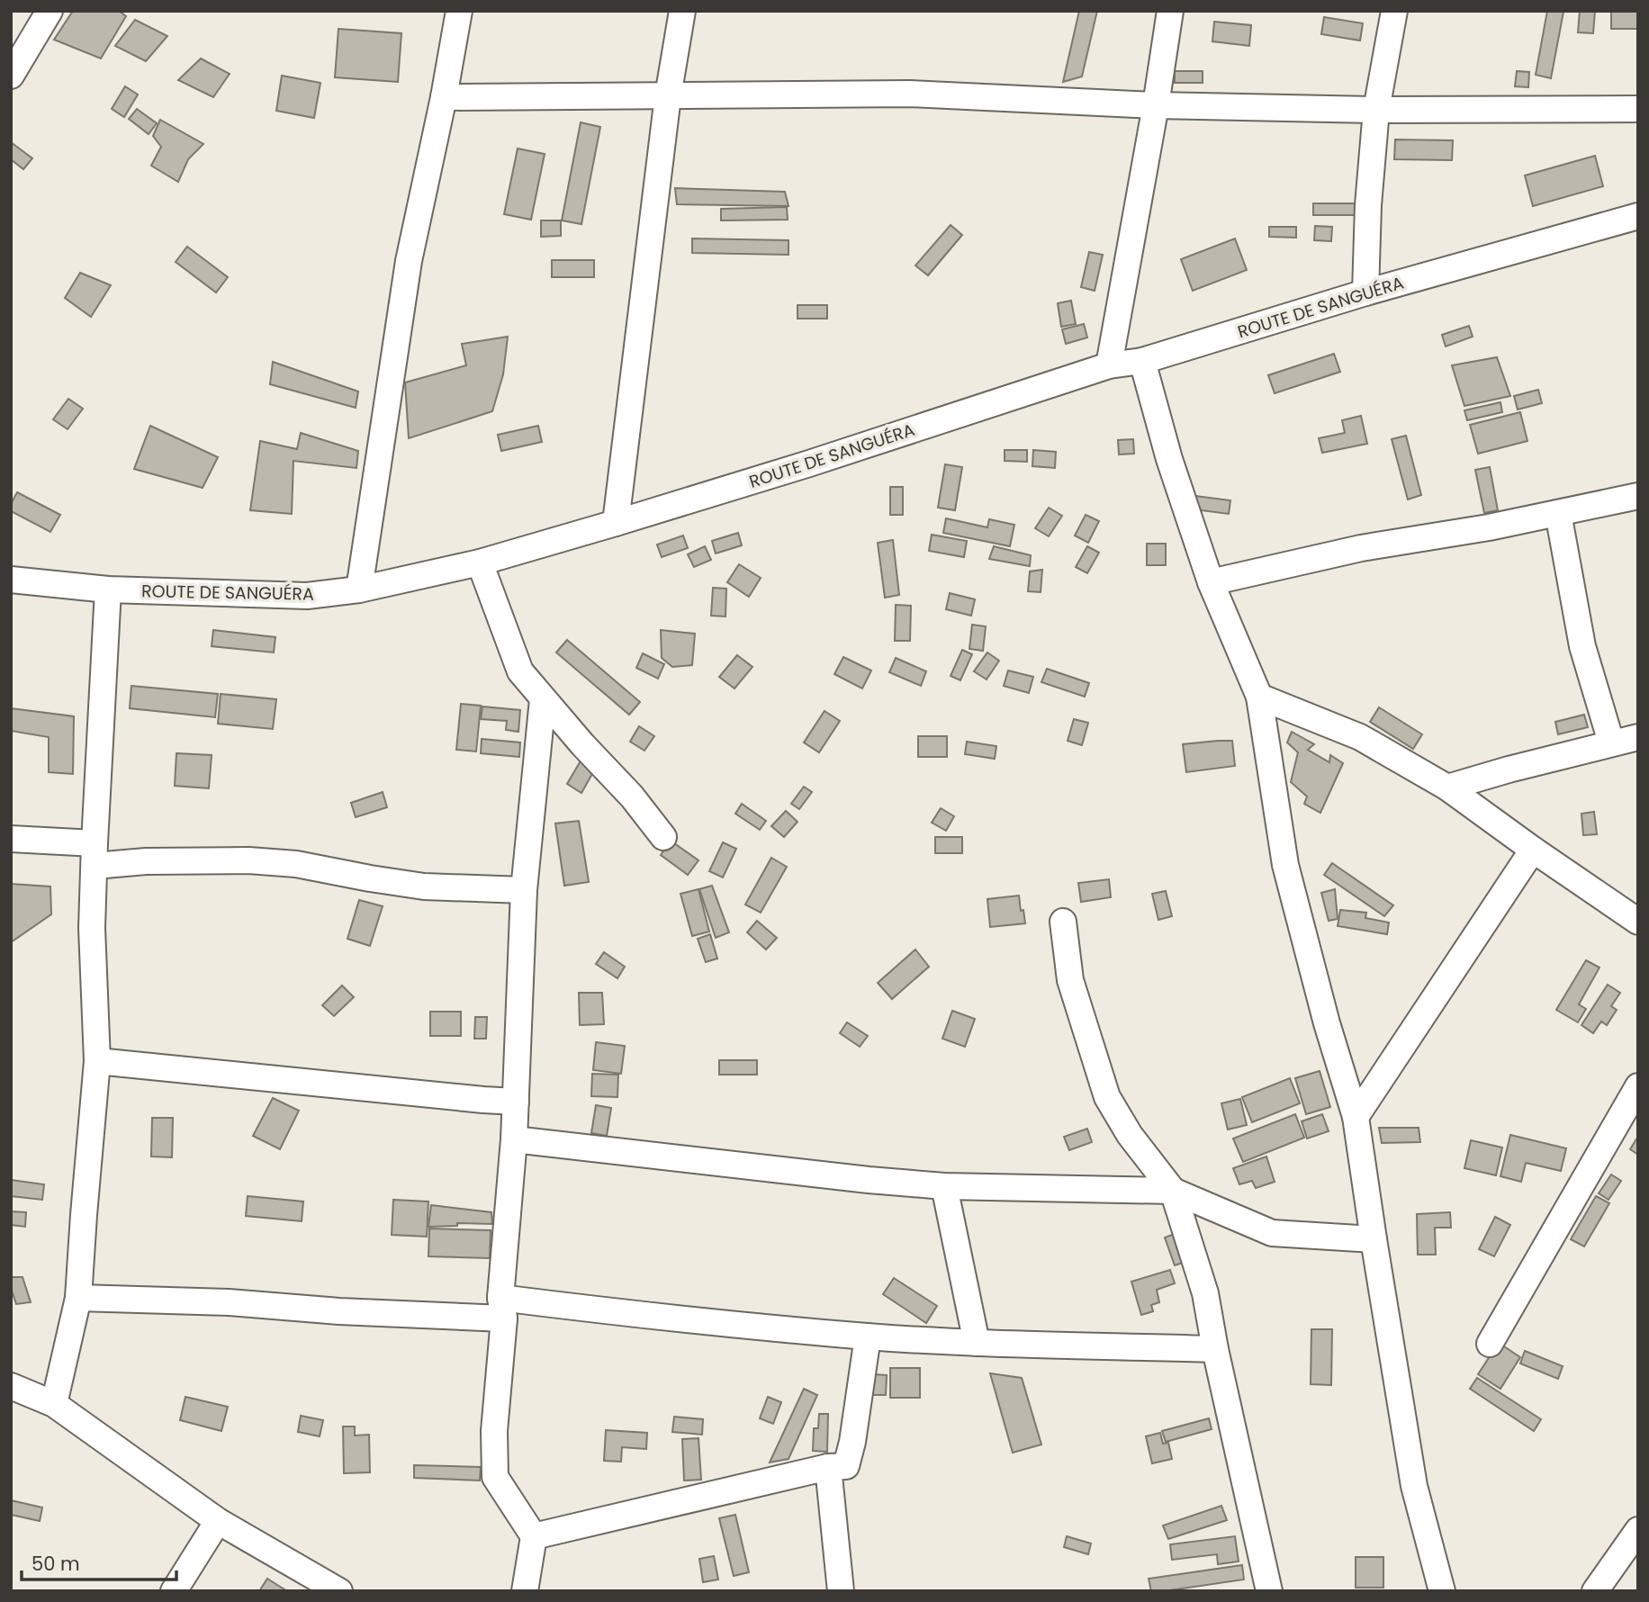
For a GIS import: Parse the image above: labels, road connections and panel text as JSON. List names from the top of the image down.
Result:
{
  "streets": {
    "street": ["ROUTE DE SANGUÉRA"]
  },
  "scale_bar": "50 m"
}
